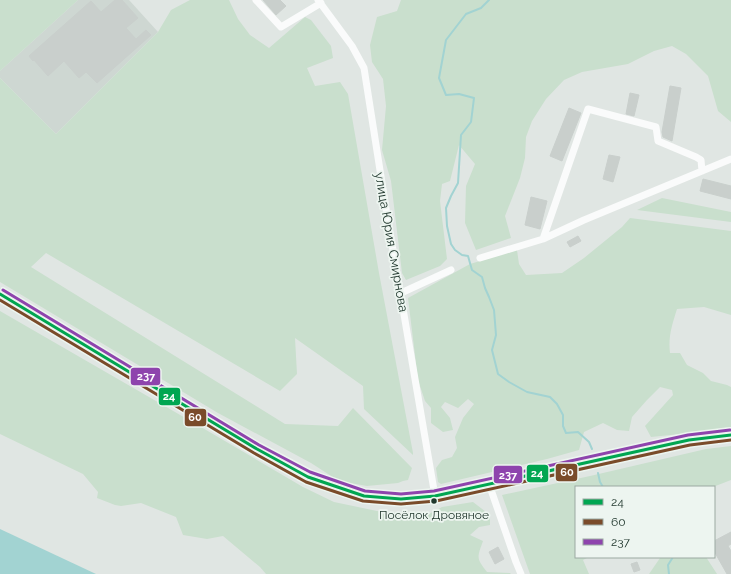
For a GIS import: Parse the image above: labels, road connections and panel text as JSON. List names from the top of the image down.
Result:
{
  "streets": {
    "street": ["улица Юрия Смирнова"]
  },
  "places": ["Посёлок Дровяное"],
  "lines": ["transit line 237", "transit line 24", "transit line 60"],
  "legend": ["24", "60", "237"]
}
